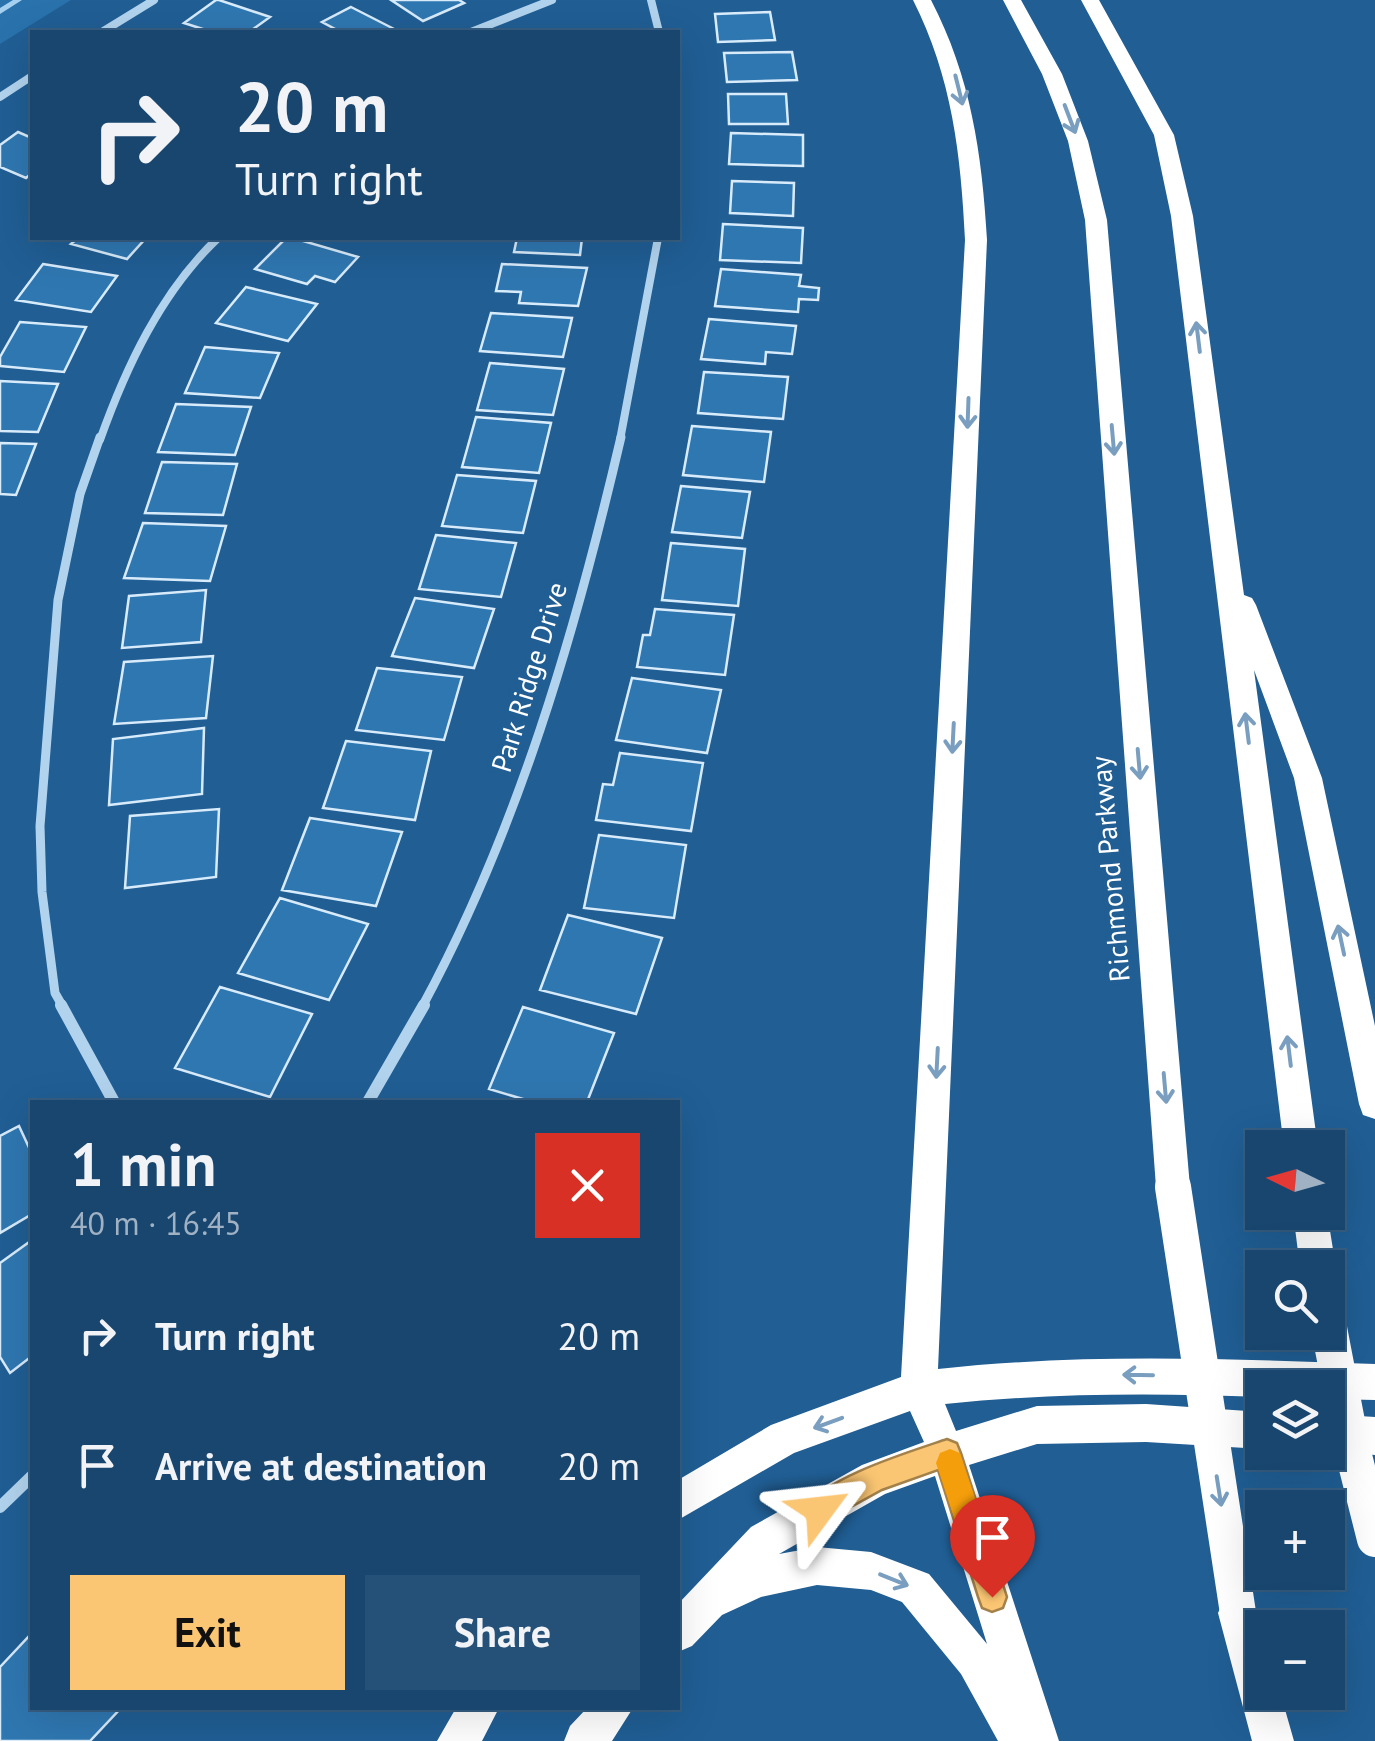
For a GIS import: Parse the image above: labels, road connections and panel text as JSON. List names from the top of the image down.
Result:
{
  "streets": {
    "highway": ["Richmond Parkway"],
    "street": ["Park Ridge Drive"]
  },
  "north": "left",
  "page": {
    "turn": ["20 m", "Turn right"],
    "heading": ["1 min", "40 m · 16:45"],
    "map_buttons": ["+", "−"],
    "list": [
      {
        "name": "Turn right",
        "value": "20 m"
      },
      {
        "name": "Arrive at destination",
        "value": "20 m"
      }
    ],
    "buttons": ["Exit", "Share"]
  }
}
